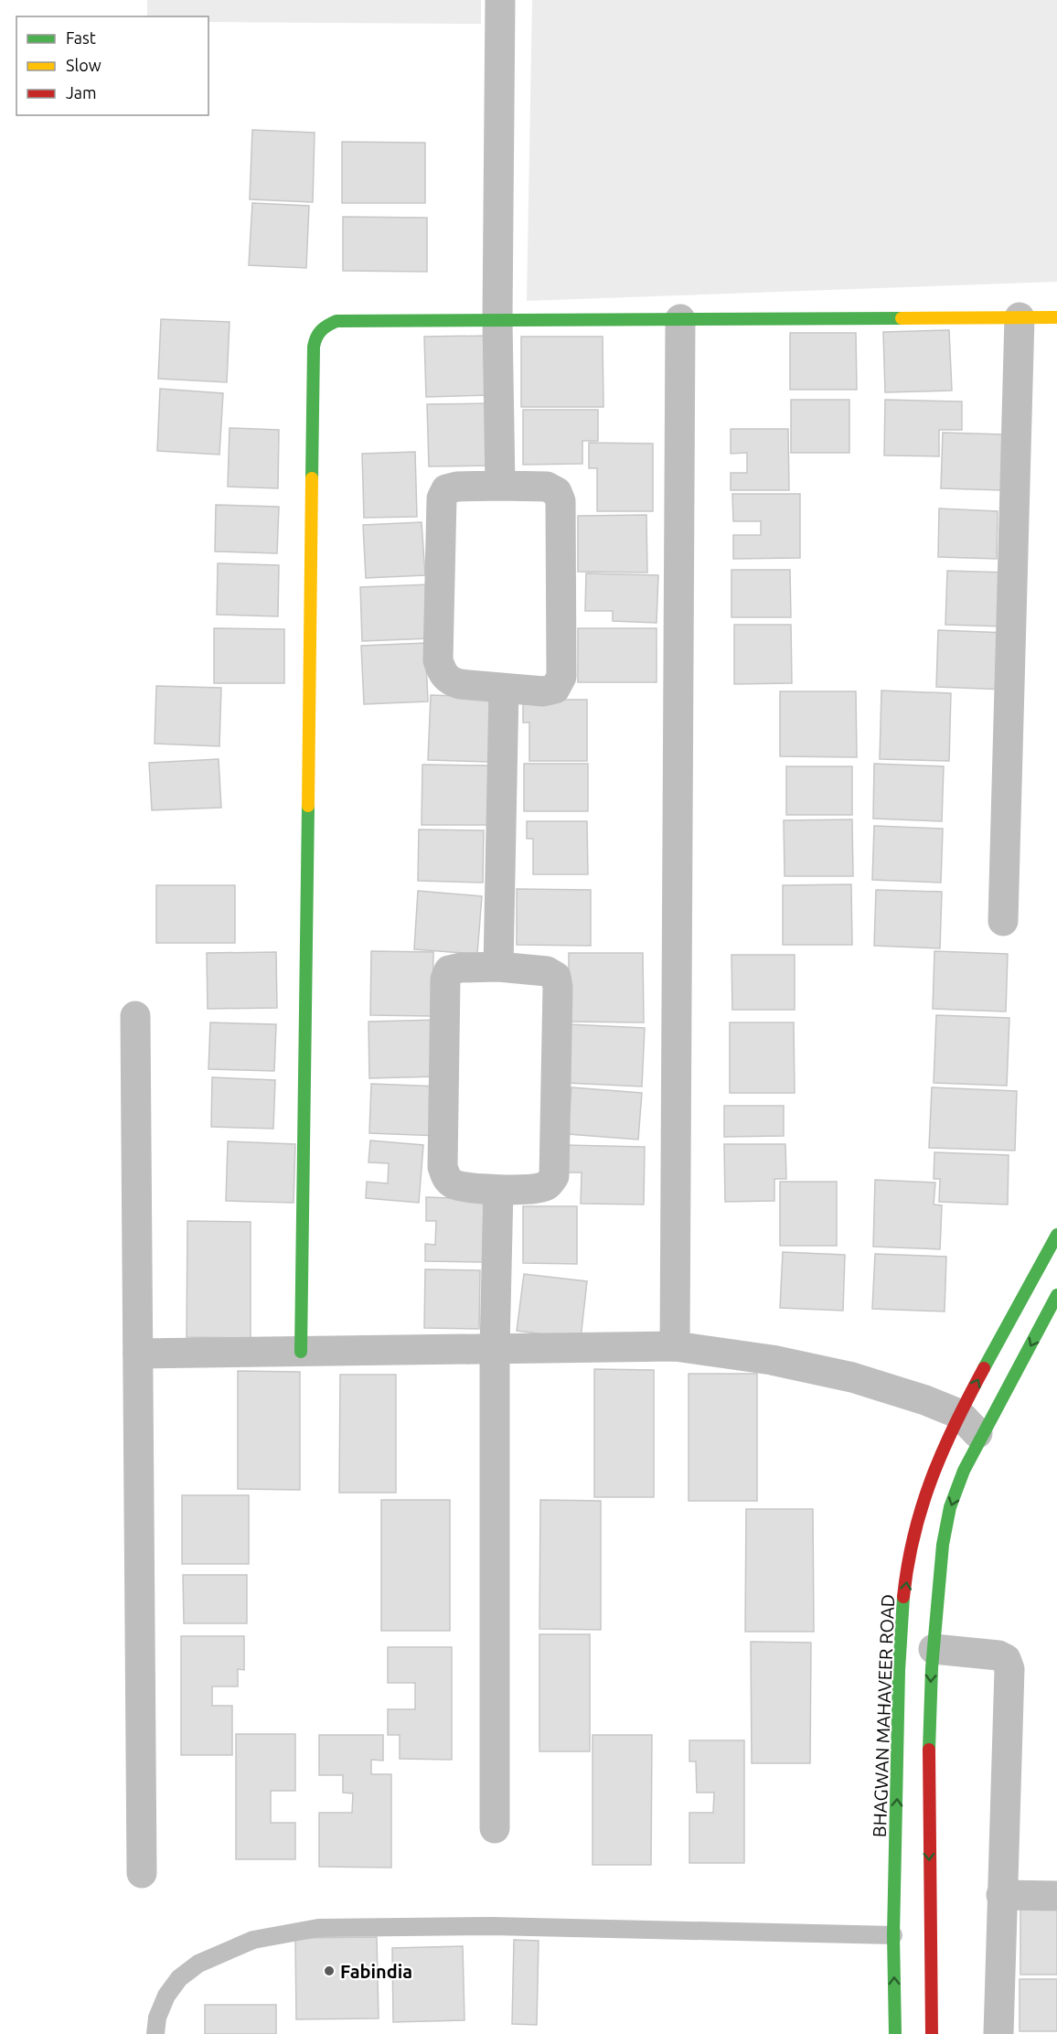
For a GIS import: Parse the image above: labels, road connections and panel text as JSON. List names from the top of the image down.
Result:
{
  "streets": {
    "street": ["BHAGWAN MAHAVEER ROAD"]
  },
  "places": ["Fabindia"],
  "legend": ["Fast", "Slow", "Jam"]
}
